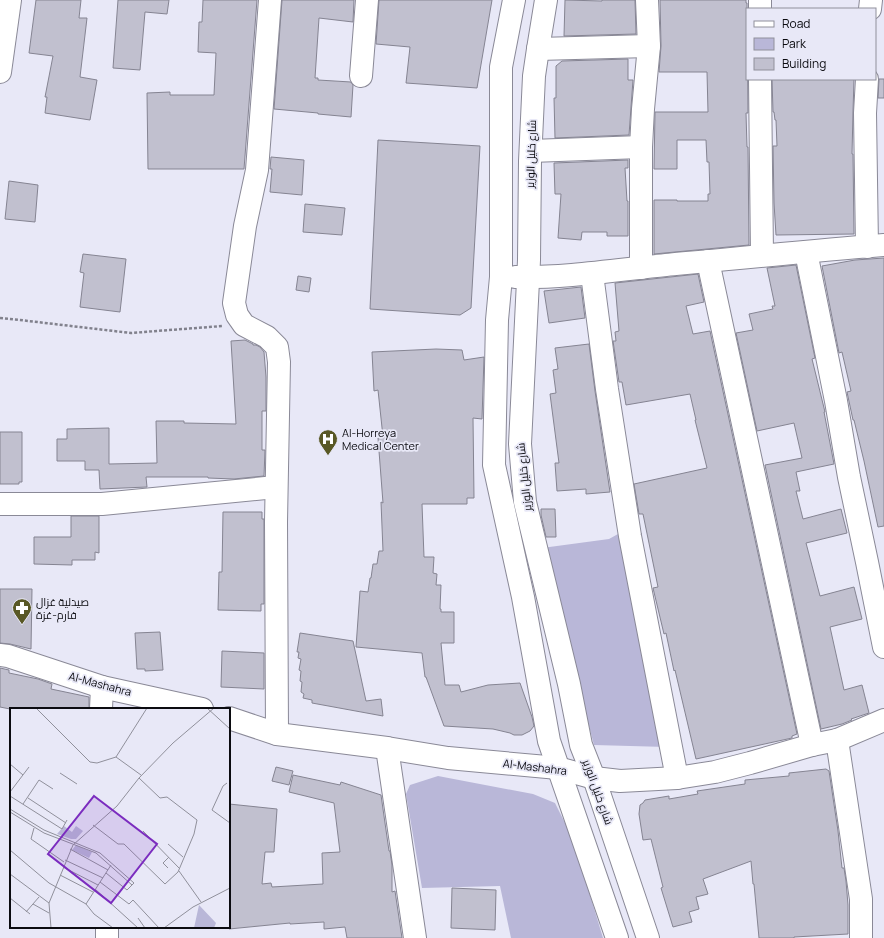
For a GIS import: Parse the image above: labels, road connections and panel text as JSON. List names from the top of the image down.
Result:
{
  "streets": {
    "street": ["شارع خليل الوزير", "Al-Mashahra"]
  },
  "crossings": [
    ["شارع خليل الوزير", "Al-Mashahra"]
  ],
  "places": {
    "hospital": ["Al-Horreya Medical Center"],
    "pharmacy": ["صيدلية غزال فارم-غزة"]
  },
  "legend": ["Road", "Park", "Building"]
}
